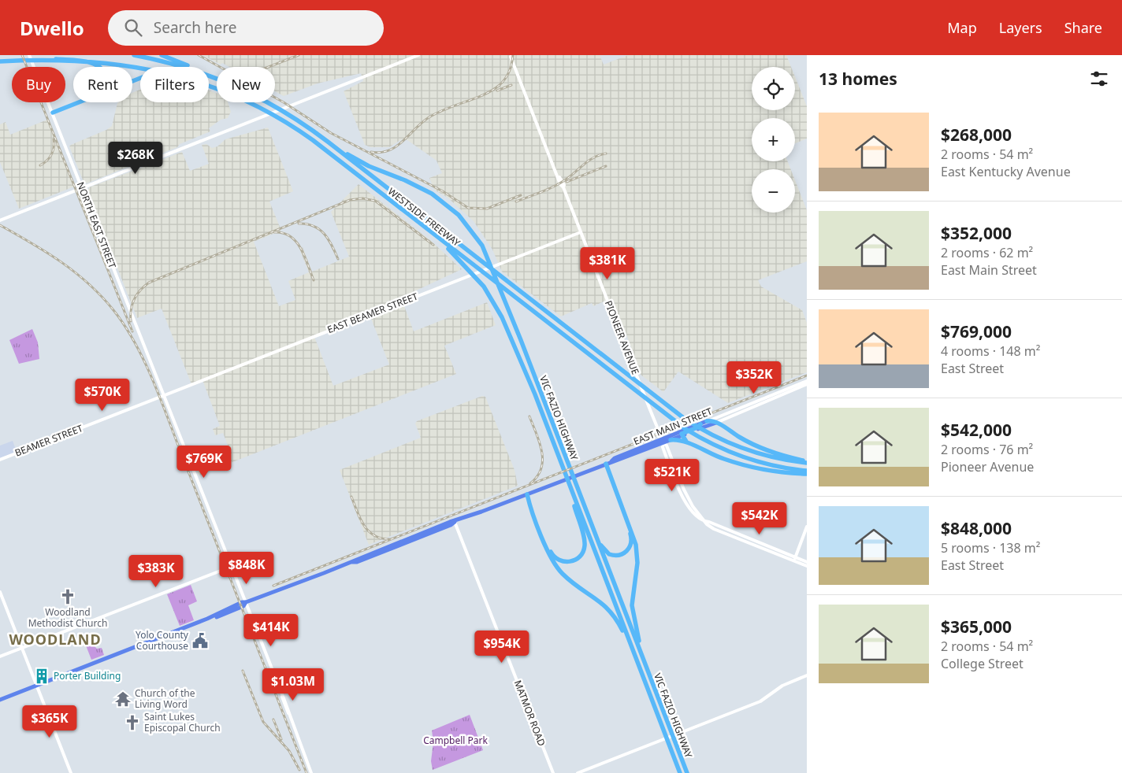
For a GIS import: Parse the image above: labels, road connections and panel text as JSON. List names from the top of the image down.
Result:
{
  "streets": {
    "highway": ["WESTSIDE FREEWAY", "VIC FAZIO HIGHWAY"],
    "main road": ["EAST MAIN STREET"],
    "street": [
      "NORTH EAST STREET",
      "EAST BEAMER STREET",
      "PIONEER AVENUE",
      "BEAMER STREET",
      "MATMOR ROAD"
    ]
  },
  "crossings": [
    ["WESTSIDE FREEWAY", "VIC FAZIO HIGHWAY"],
    ["NORTH EAST STREET", "EAST BEAMER STREET"],
    ["NORTH EAST STREET", "EAST MAIN STREET"],
    ["NORTH EAST STREET", "BEAMER STREET"],
    ["EAST BEAMER STREET", "PIONEER AVENUE"],
    ["EAST BEAMER STREET", "BEAMER STREET"],
    ["PIONEER AVENUE", "EAST MAIN STREET"],
    ["EAST MAIN STREET", "MATMOR ROAD"]
  ],
  "districts": ["WOODLAND"],
  "parks": ["Campbell Park"],
  "places": {
    "church": ["Woodland Methodist Church", "Saint Lukes Episcopal Church"],
    "public building": ["Yolo County Courthouse"],
    "building": ["Porter Building"],
    "temple": ["Church of the Living Word"]
  },
  "page": {
    "header": "Dwello",
    "search": "Search here",
    "nav": ["Map", "Layers", "Share"],
    "heading": "13 homes",
    "map_buttons": ["+", "−"],
    "chip": [
      "Buy",
      "Rent",
      "Filters",
      "New"
    ],
    "list": [
      {
        "name": "$268,000",
        "note": "2 rooms · 54 m² · East Kentucky Avenue"
      },
      {
        "name": "$352,000",
        "note": "2 rooms · 62 m² · East Main Street"
      },
      {
        "name": "$769,000",
        "note": "4 rooms · 148 m² · East Street"
      },
      {
        "name": "$542,000",
        "note": "2 rooms · 76 m² · Pioneer Avenue"
      },
      {
        "name": "$848,000",
        "note": "5 rooms · 138 m² · East Street"
      },
      {
        "name": "$365,000",
        "note": "2 rooms · 54 m² · College Street"
      }
    ],
    "price": [
      "$268K",
      "$381K",
      "$352K",
      "$570K",
      "$769K",
      "$521K",
      "$542K",
      "$848K",
      "$383K",
      "$414K",
      "$954K",
      "$1.03M",
      "$365K"
    ]
  }
}
